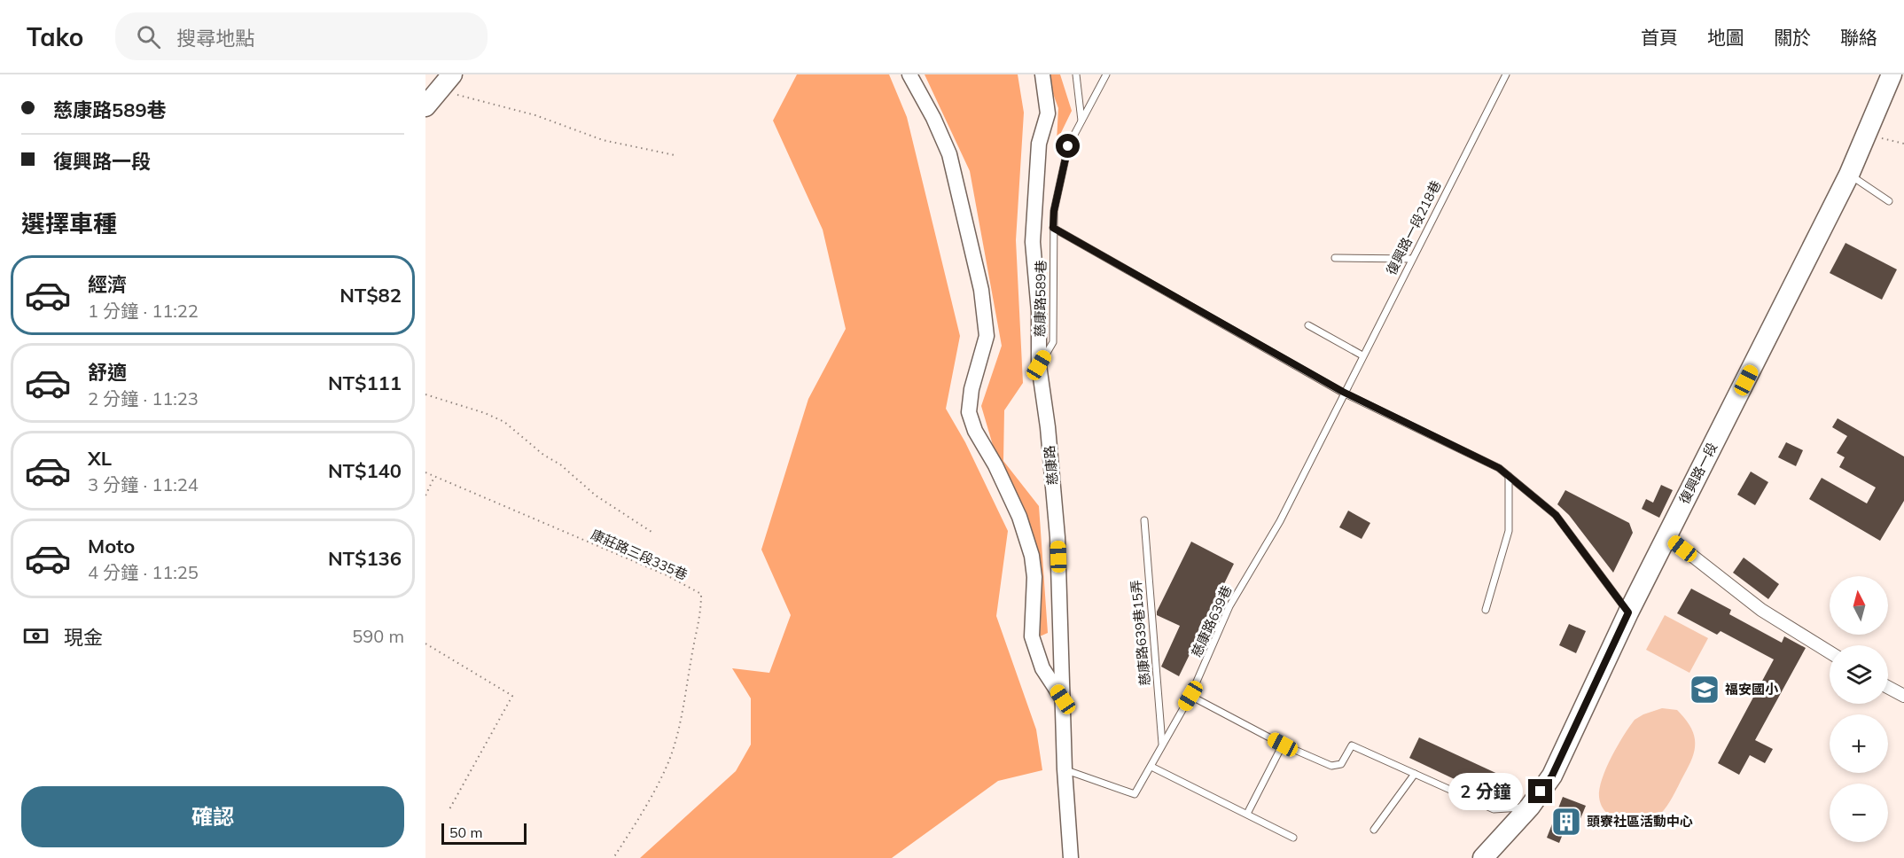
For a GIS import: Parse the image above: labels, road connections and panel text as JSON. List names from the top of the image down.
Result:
{
  "streets": {
    "main road": ["復興路一段"],
    "street": ["慈康路"],
    "lane": [
      "復興路一段218巷",
      "慈康路589巷",
      "慈康路639巷",
      "慈康路639巷15弄"
    ],
    "path": ["康莊路三段335巷"]
  },
  "crossings": [
    ["復興路一段218巷", "慈康路639巷"],
    ["慈康路589巷", "慈康路"],
    ["慈康路", "慈康路639巷"],
    ["慈康路639巷", "慈康路639巷15弄"]
  ],
  "places": {
    "school or university": ["福安國小"],
    "building": ["頭寮社區活動中心"]
  },
  "scale_bar": "50 m",
  "north": "top",
  "page": {
    "header": "Tako",
    "search": "搜尋地點",
    "nav": [
      "首頁",
      "地圖",
      "關於",
      "聯絡"
    ],
    "banner": ["慈康路589巷", "復興路一段"],
    "heading": "選擇車種",
    "list": [
      {
        "name": "經濟",
        "note": "1 分鐘 · 11:22",
        "value": "NT$82"
      },
      {
        "name": "舒適",
        "note": "2 分鐘 · 11:23",
        "value": "NT$111"
      },
      {
        "name": "XL",
        "note": "3 分鐘 · 11:24",
        "value": "NT$140"
      },
      {
        "name": "Moto",
        "note": "4 分鐘 · 11:25",
        "value": "NT$136"
      }
    ],
    "map_buttons": ["+", "−"],
    "pay": ["現金", "590 m"],
    "bubble": "2 分鐘",
    "buttons": "確認",
    "scale": "50 m"
  }
}
